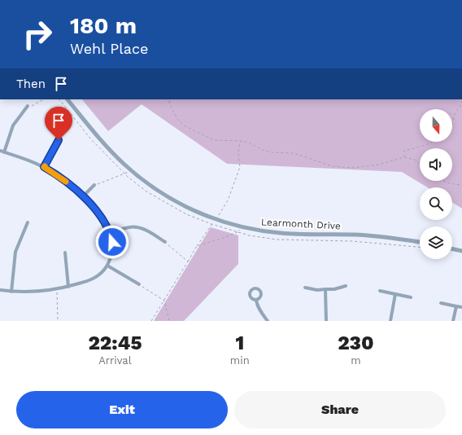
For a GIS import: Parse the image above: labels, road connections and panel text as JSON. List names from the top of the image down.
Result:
{
  "streets": {
    "street": ["Learmonth Drive"]
  },
  "north": "bottom",
  "page": {
    "turn": ["180 m", "Wehl Place"],
    "then": "Then",
    "eta": [
      "22:45",
      "Arrival",
      "1",
      "min",
      "230",
      "m"
    ],
    "buttons": ["Exit", "Share"]
  }
}
